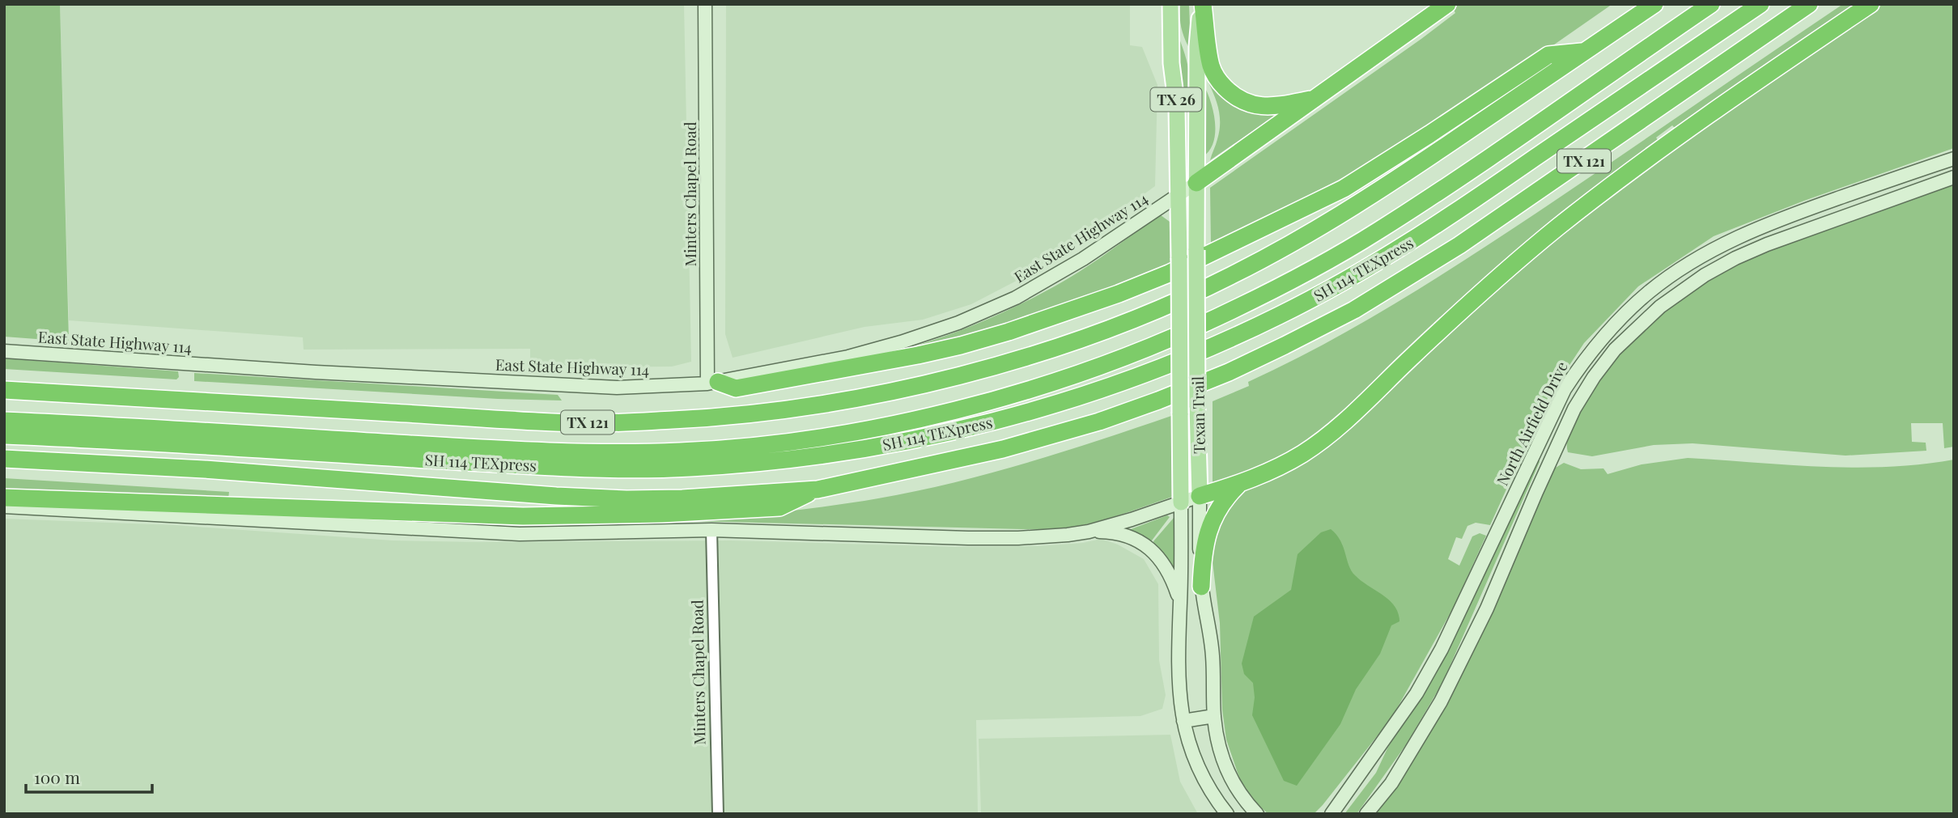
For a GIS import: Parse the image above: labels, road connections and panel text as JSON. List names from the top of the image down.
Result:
{
  "streets": {
    "highway": ["TX 121", "SH 114 TEXpress"],
    "main road": [
      "TX 26",
      "Minters Chapel Road",
      "East State Highway 114",
      "Texan Trail",
      "North Airfield Drive"
    ]
  },
  "crossings": [
    ["Minters Chapel Road", "East State Highway 114"],
    ["East State Highway 114", "Texan Trail"]
  ],
  "scale_bar": "100 m"
}
